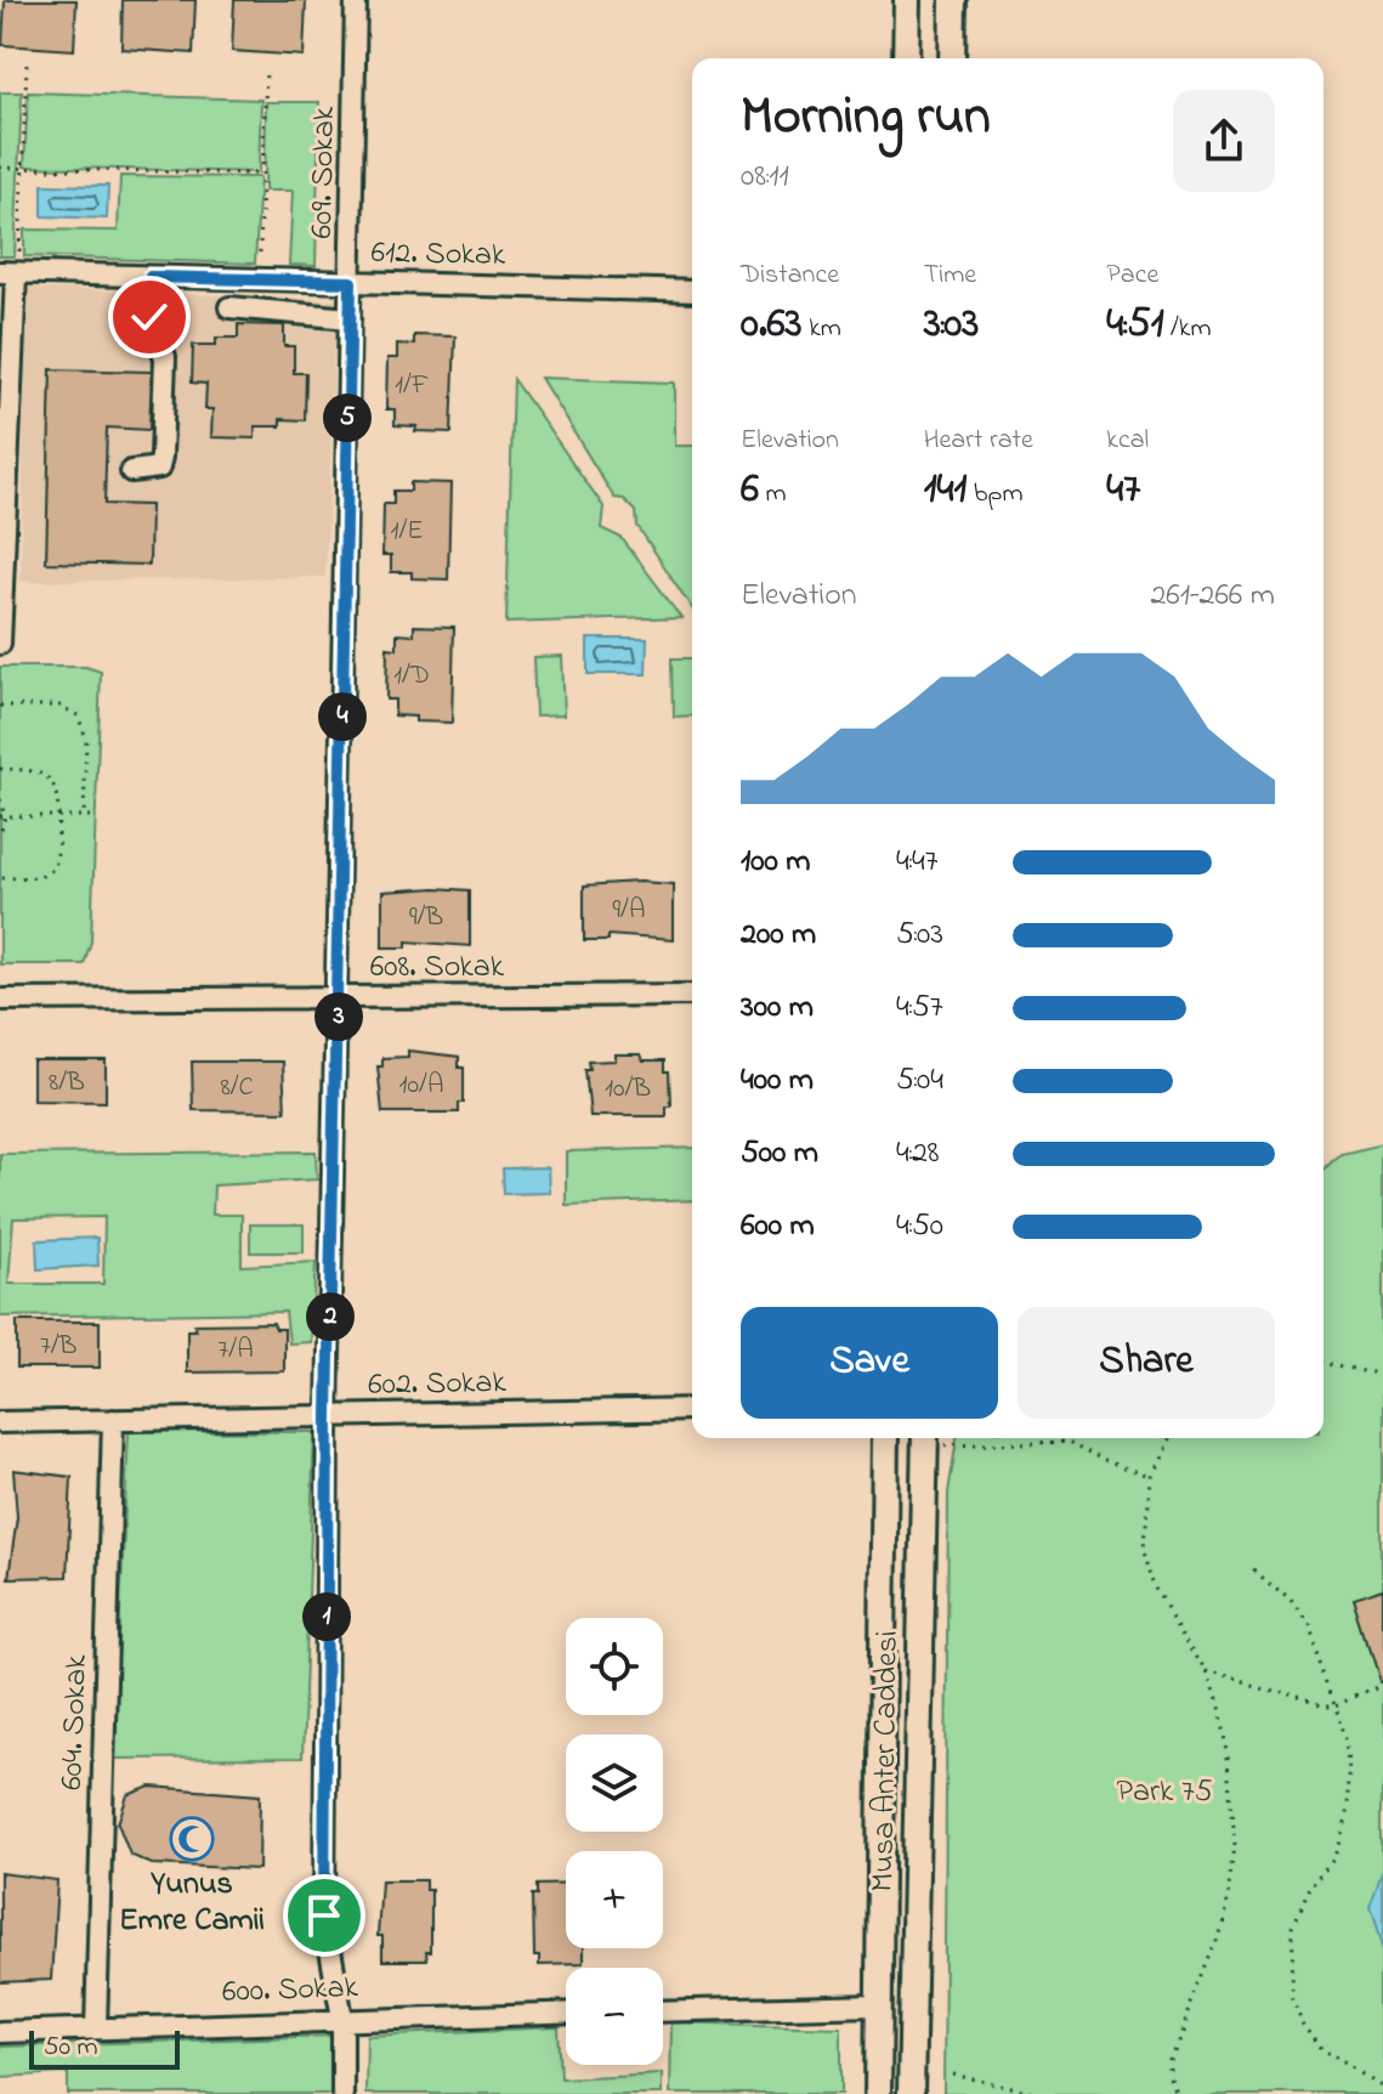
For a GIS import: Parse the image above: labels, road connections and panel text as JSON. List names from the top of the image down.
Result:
{
  "streets": {
    "main road": ["Musa Anter Caddesi"],
    "street": [
      "609. Sokak",
      "612. Sokak",
      "608. Sokak",
      "602. Sokak",
      "604. Sokak",
      "600. Sokak"
    ]
  },
  "crossings": [
    ["609. Sokak", "612. Sokak"],
    ["609. Sokak", "608. Sokak"],
    ["609. Sokak", "602. Sokak"],
    ["609. Sokak", "600. Sokak"],
    ["602. Sokak", "604. Sokak"],
    ["604. Sokak", "600. Sokak"]
  ],
  "parks": ["Park 75"],
  "places": {
    "mosque": ["Yunus Emre Camii"]
  },
  "house_numbers": [
    "1/F",
    "1/E",
    "1/D",
    "9/A",
    "9/B",
    "8/B",
    "10/A",
    "8/C",
    "10/B",
    "7/B",
    "7/A"
  ],
  "scale_bar": "50 m",
  "page": {
    "heading": ["Morning run", "08:11"],
    "stats": [
      ["Distance", "0.63 km"],
      ["Time", "3:03"],
      ["Pace", "4:51 /km"],
      ["Elevation", "6 m"],
      ["Heart rate", "141 bpm"],
      ["kcal", "47"]
    ],
    "pins": [
      "5",
      "4",
      "3",
      "2",
      "1"
    ],
    "chart": ["Elevation", "261–266 m"],
    "list": [
      {
        "name": "100 m",
        "note": "4:47"
      },
      {
        "name": "200 m",
        "note": "5:03"
      },
      {
        "name": "300 m",
        "note": "4:57"
      },
      {
        "name": "400 m",
        "note": "5:04"
      },
      {
        "name": "500 m",
        "note": "4:28"
      },
      {
        "name": "600 m",
        "note": "4:50"
      }
    ],
    "buttons": ["Save", "Share"],
    "map_buttons": ["+", "−"],
    "scale": "50 m"
  }
}
